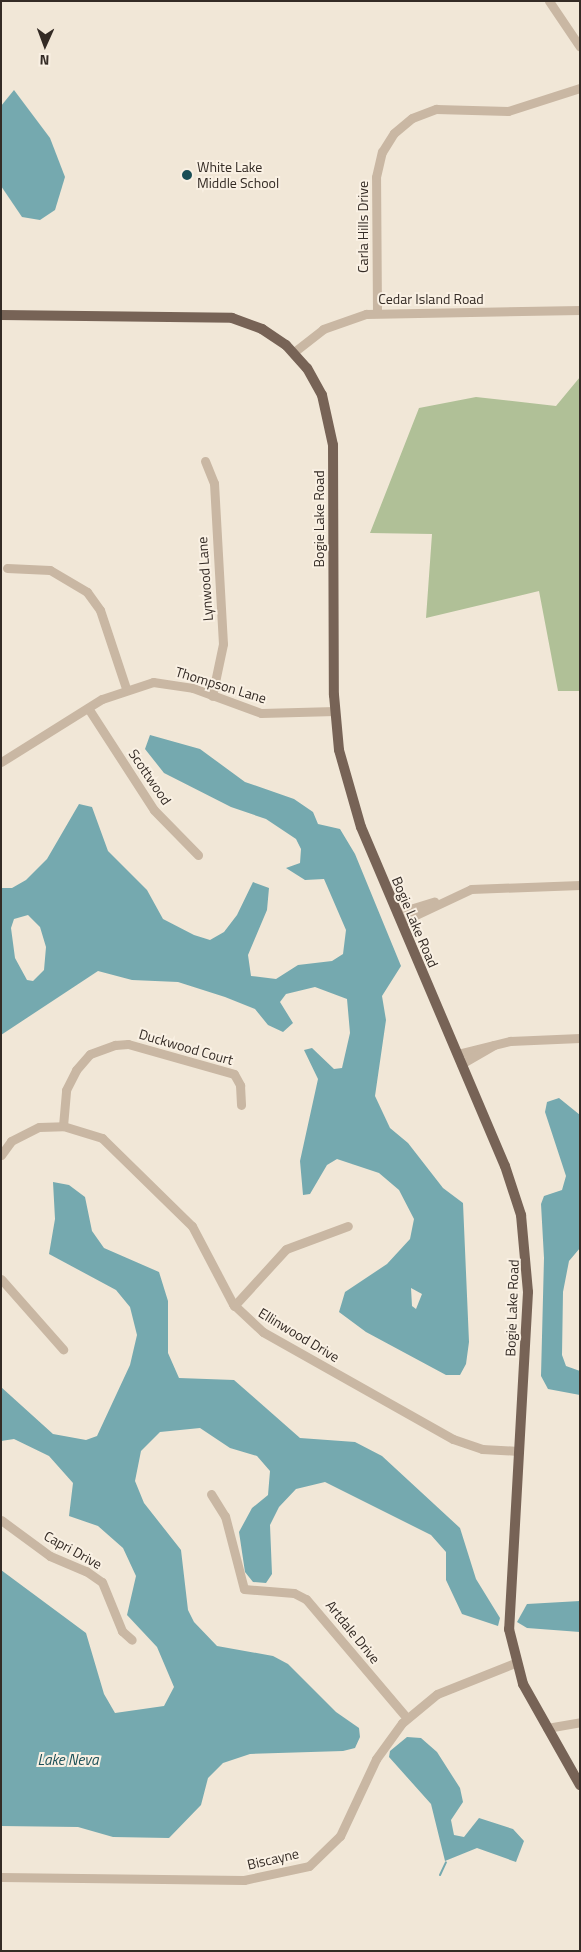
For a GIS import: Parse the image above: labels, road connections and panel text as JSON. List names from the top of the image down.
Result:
{
  "streets": {
    "main road": ["Bogie Lake Road"],
    "street": [
      "Carla Hills Drive",
      "Cedar Island Road",
      "Lynwood Lane",
      "Thompson Lane",
      "Scottwood",
      "Duckwood Court",
      "Ellinwood Drive",
      "Capri Drive",
      "Artdale Drive",
      "Biscayne"
    ]
  },
  "crossings": [
    ["Carla Hills Drive", "Cedar Island Road"],
    ["Cedar Island Road", "Bogie Lake Road"],
    ["Bogie Lake Road", "Thompson Lane"],
    ["Bogie Lake Road", "Ellinwood Drive"],
    ["Bogie Lake Road", "Biscayne"],
    ["Lynwood Lane", "Thompson Lane"],
    ["Thompson Lane", "Scottwood"],
    ["Duckwood Court", "Ellinwood Drive"],
    ["Artdale Drive", "Biscayne"]
  ],
  "water": ["Lake Neva"],
  "places": ["White Lake Middle School"],
  "north": "bottom"
}
